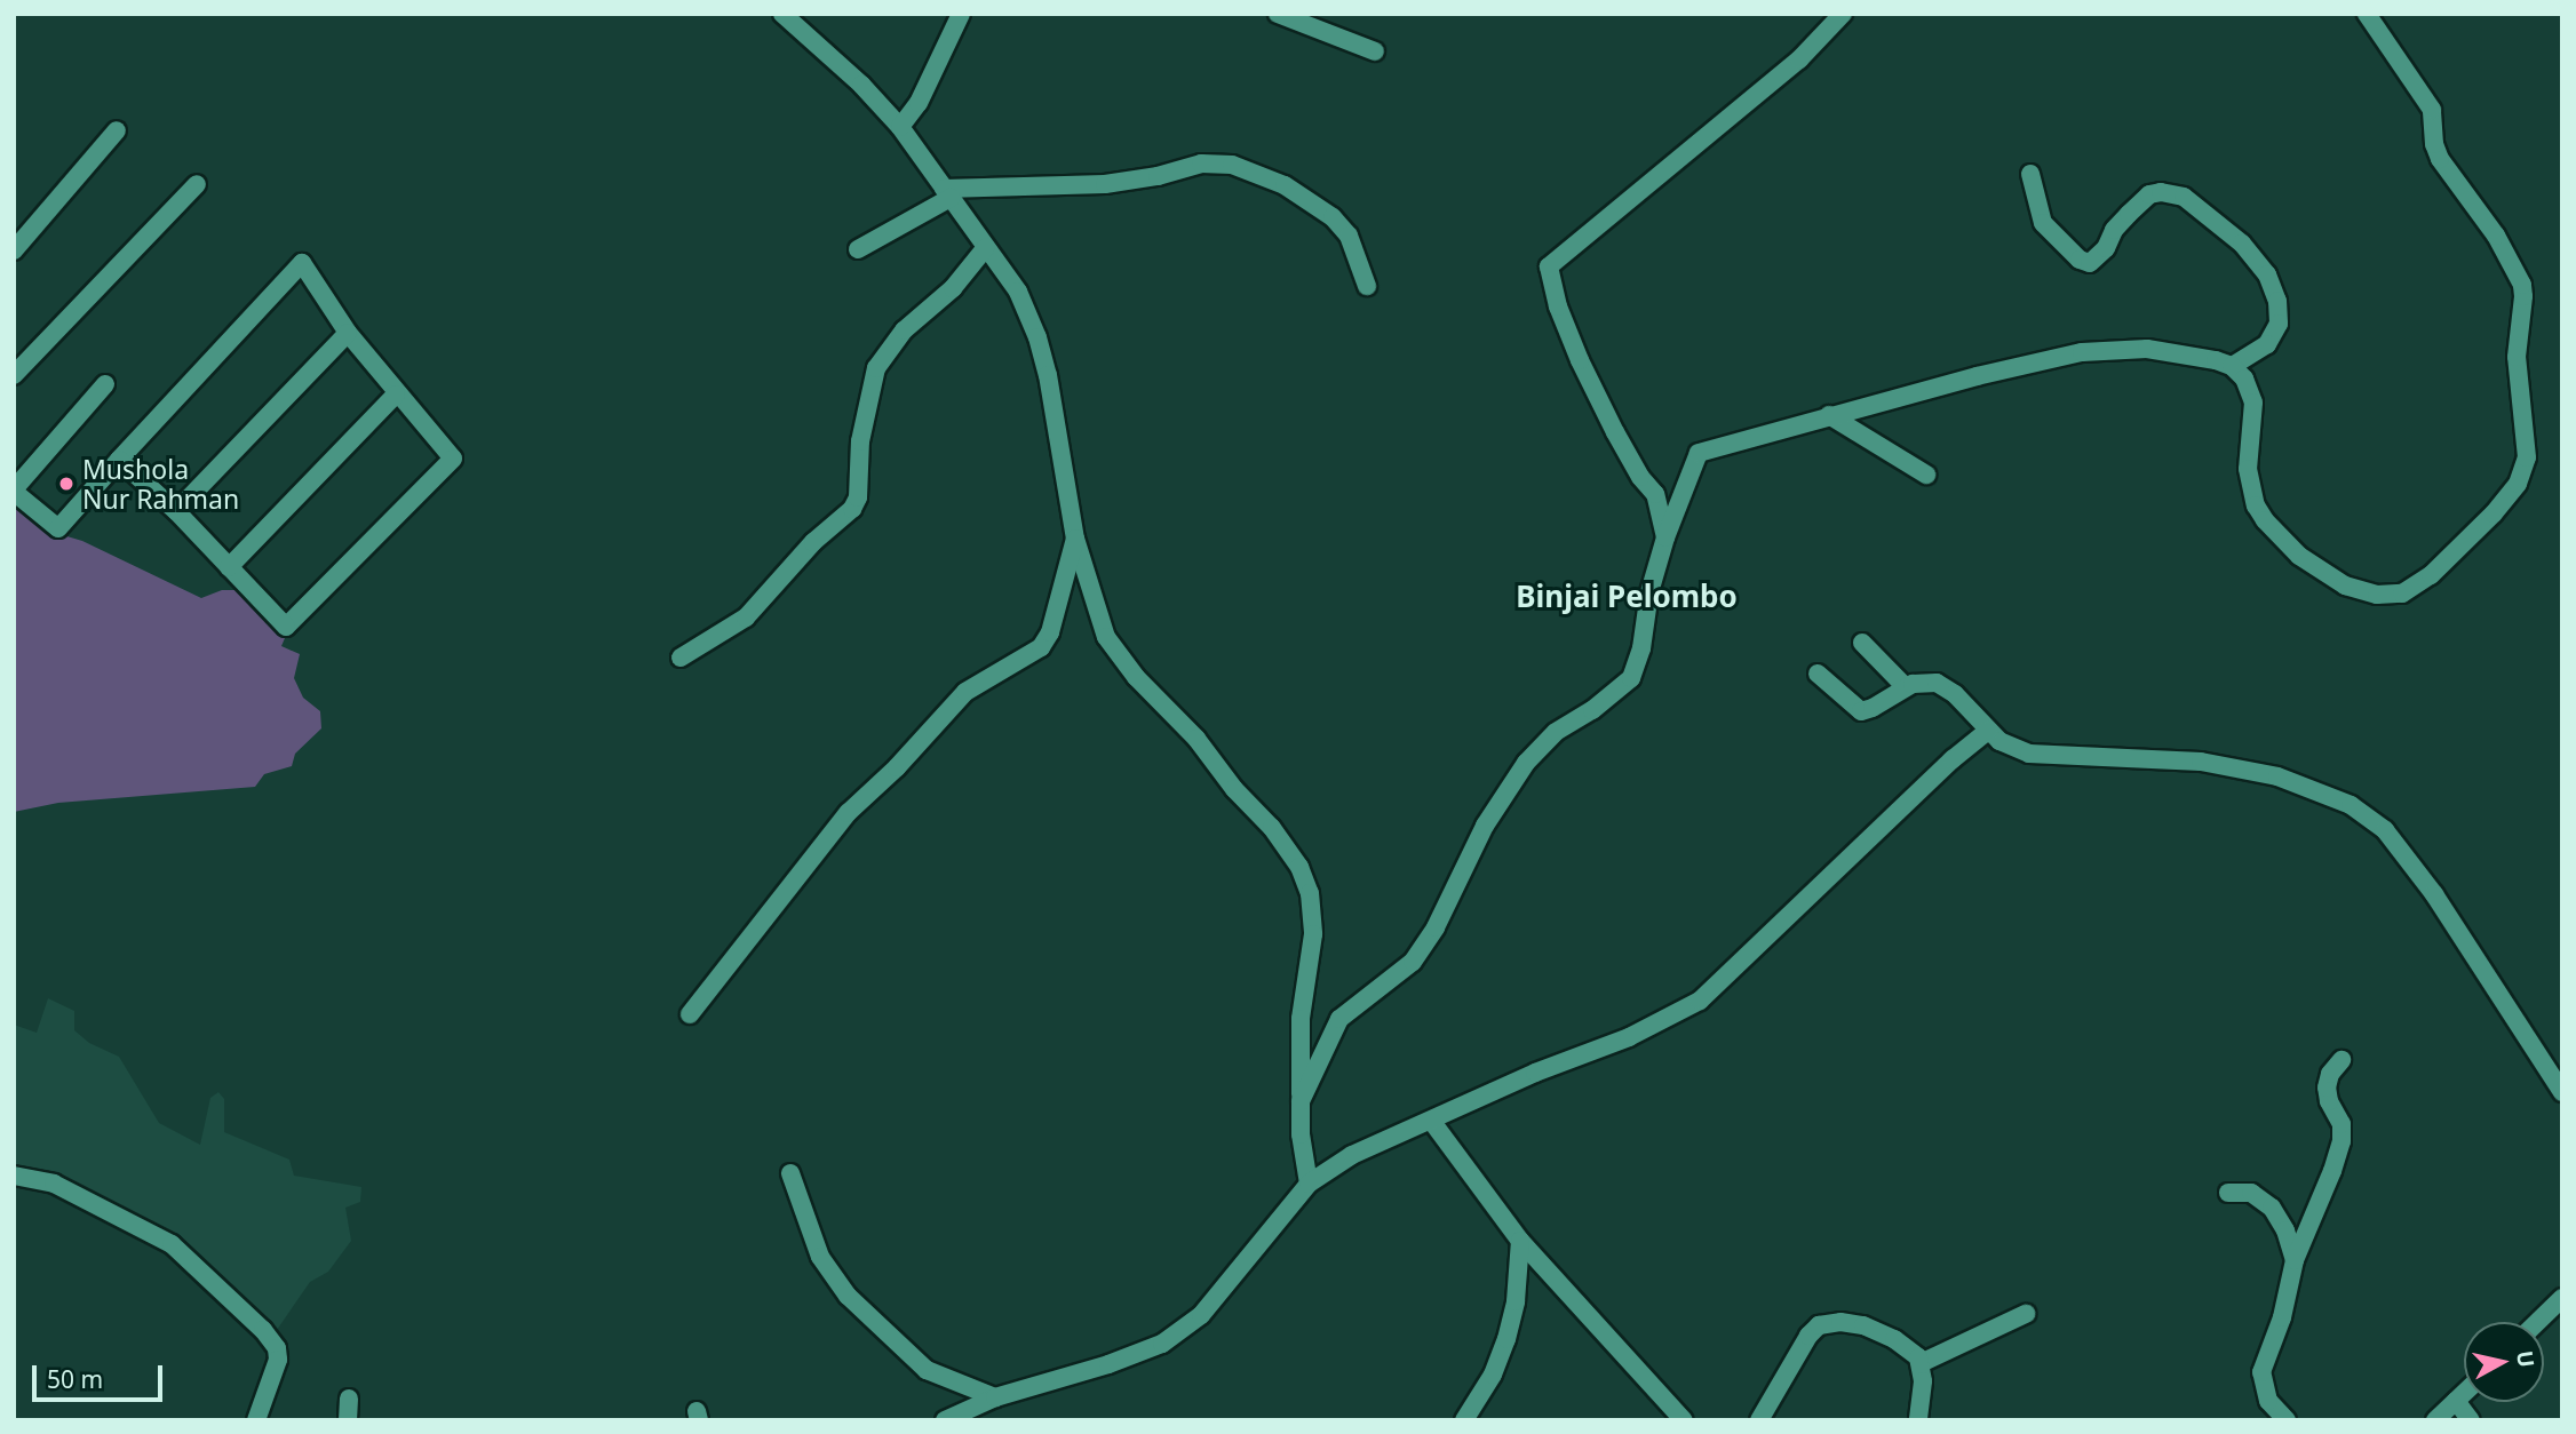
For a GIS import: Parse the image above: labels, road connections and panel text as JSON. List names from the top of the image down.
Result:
{
  "districts": ["Binjai Pelombo"],
  "places": ["Mushola Nur Rahman"],
  "scale_bar": "50 m",
  "north": "right"
}
